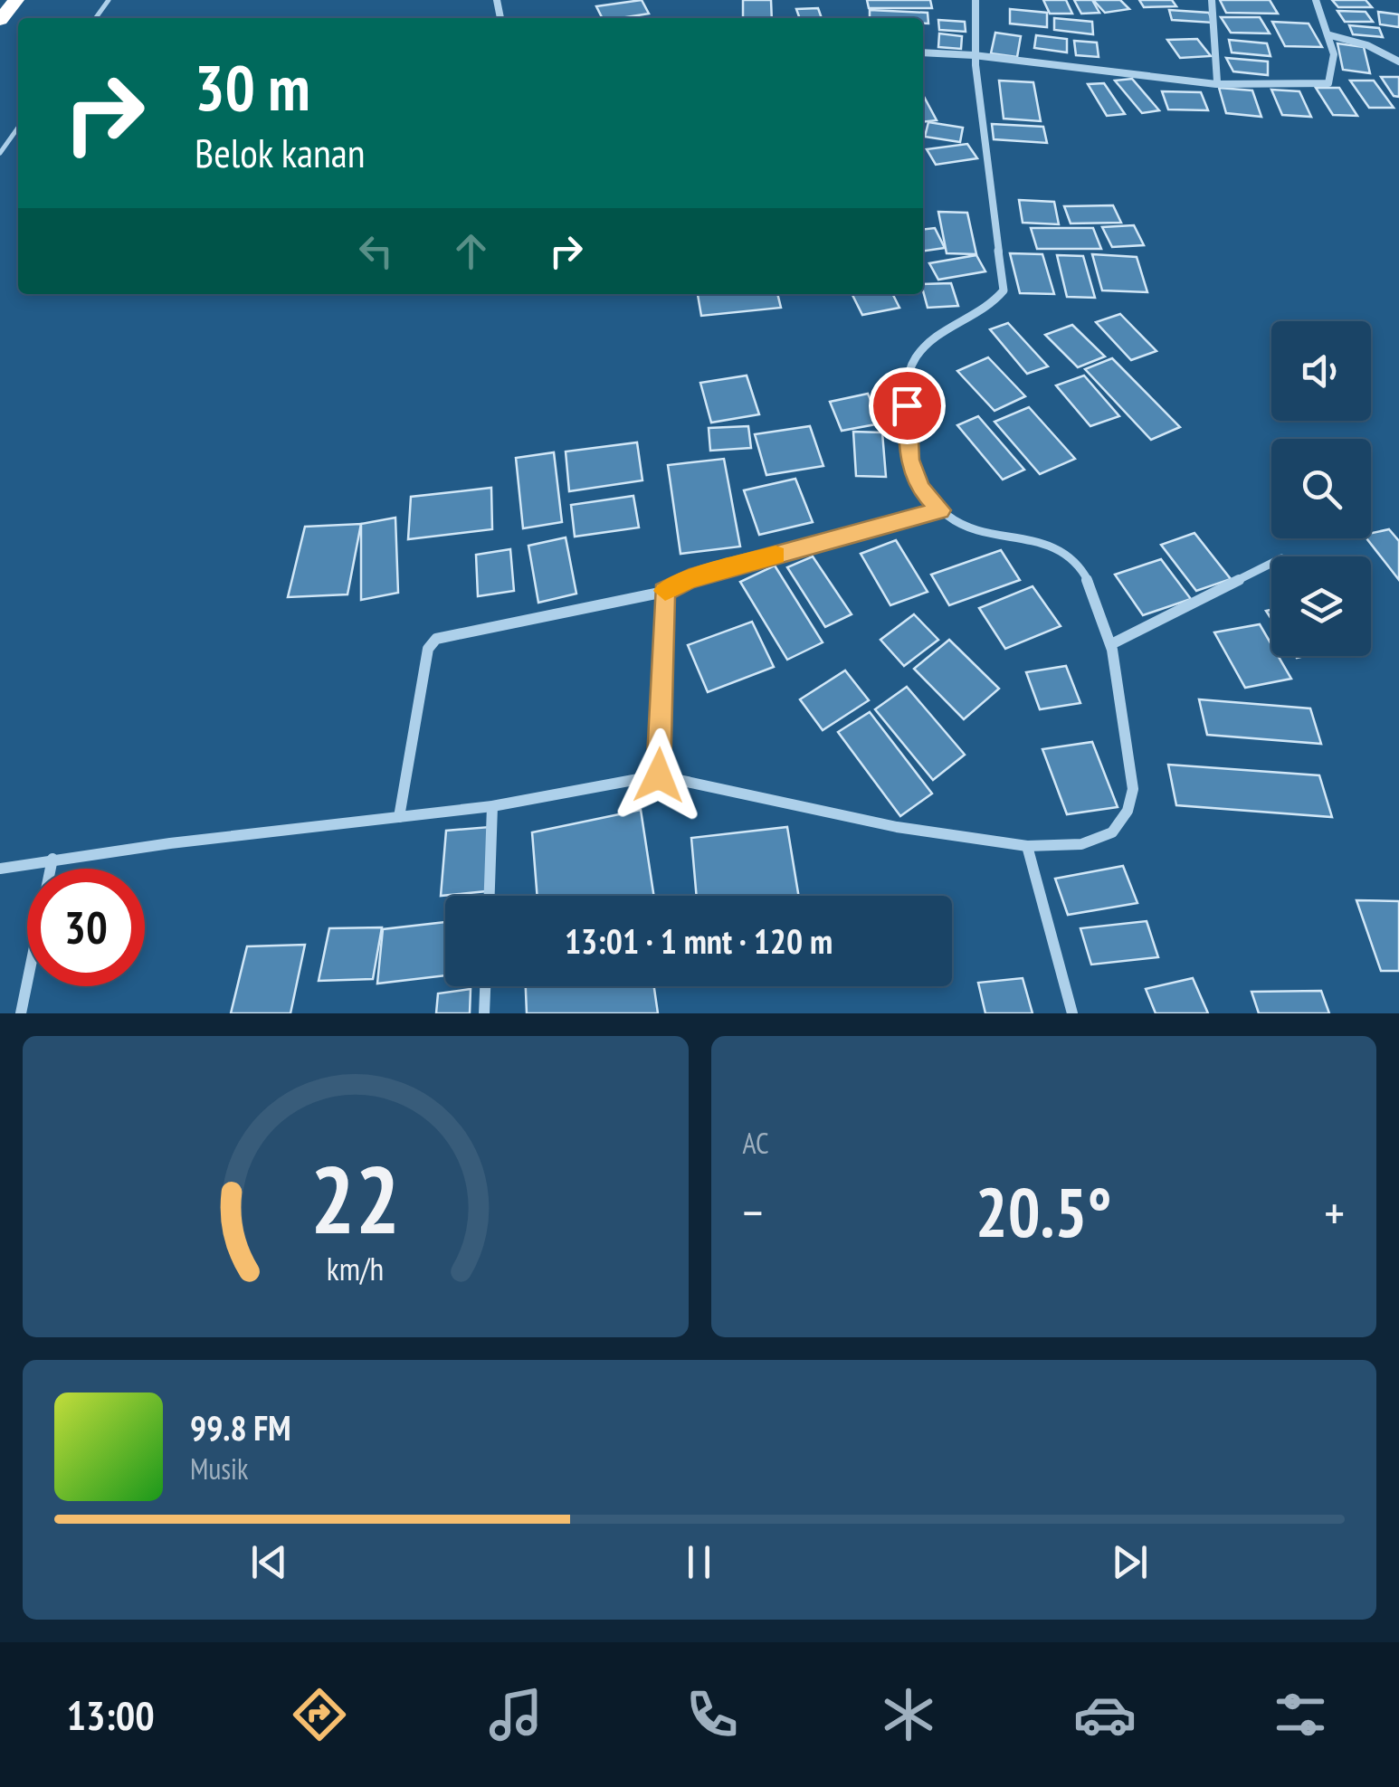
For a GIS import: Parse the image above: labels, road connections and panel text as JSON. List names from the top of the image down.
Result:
{
  "page": {
    "turn": ["30 m", "Belok kanan"],
    "limit": "30",
    "trip": "13:01 · 1 mnt · 120 m",
    "tile": "AC",
    "heat": ["−", "20.5°", "+"],
    "song": ["99.8 FM", "Musik"],
    "tabs": "13:00",
    "gauge": ["22", "km/h"]
  }
}
